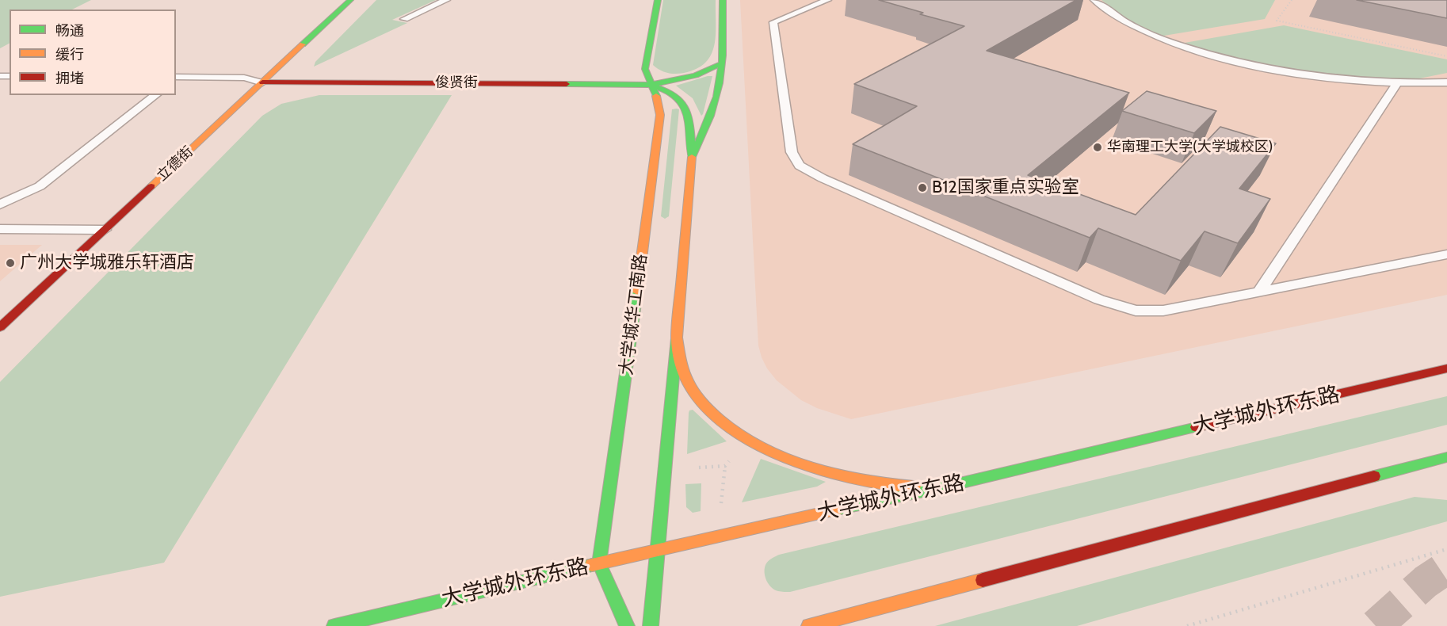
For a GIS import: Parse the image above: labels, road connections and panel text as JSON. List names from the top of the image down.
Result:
{
  "streets": {
    "main road": [
      "俊贤街",
      "立德街",
      "大学城华工南路",
      "大学城外环东路"
    ]
  },
  "crossings": [
    ["俊贤街", "立德街"],
    ["俊贤街", "大学城华工南路"],
    ["大学城华工南路", "大学城外环东路"]
  ],
  "places": ["华南理工大学(大学城校区)", "B12国家重点实验室", "广州大学城雅乐轩酒店"],
  "legend": ["畅通", "缓行", "拥堵"]
}
